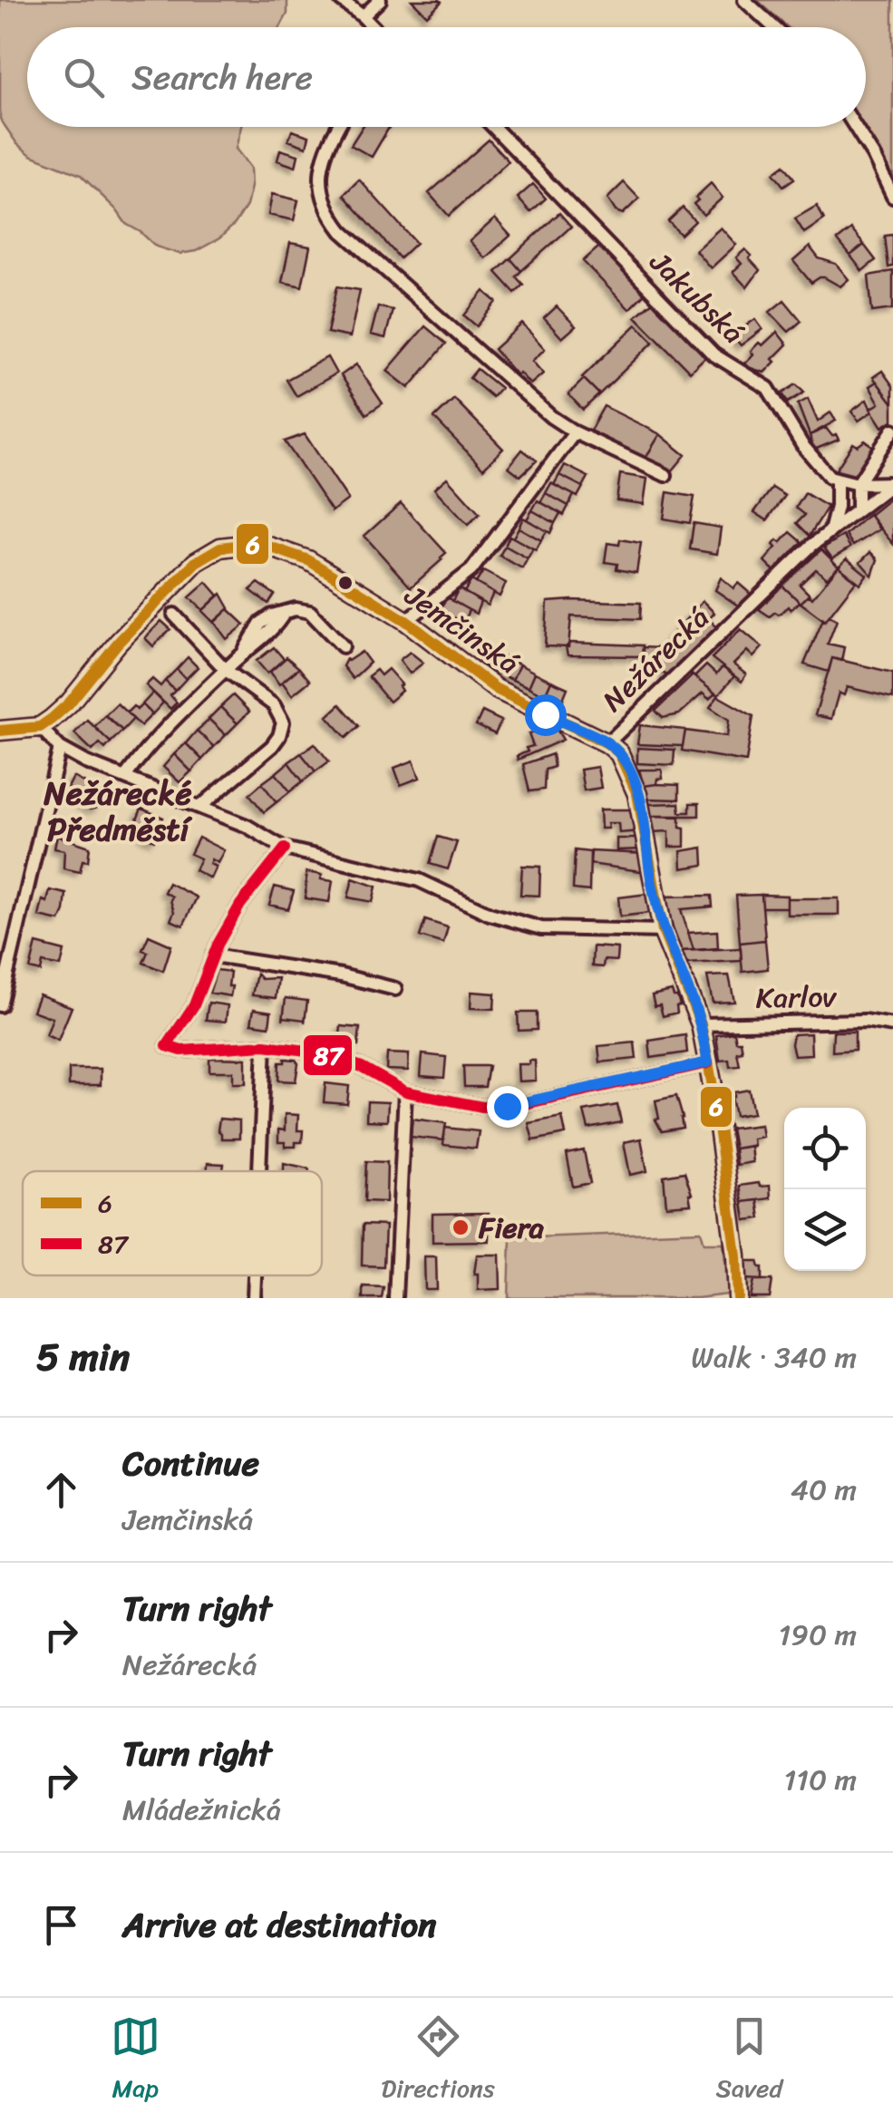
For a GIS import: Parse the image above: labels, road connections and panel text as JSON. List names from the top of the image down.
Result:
{
  "streets": {
    "street": [
      "Jakubská",
      "Jemčinská",
      "Nežárecká",
      "Karlov"
    ]
  },
  "crossings": [
    ["Jemčinská", "Nežárecká"],
    ["Nežárecká", "Karlov"]
  ],
  "districts": ["Nežárecké Předměstí"],
  "places": ["Fiera"],
  "lines": ["transit line 6", "transit line 87"],
  "legend": ["6", "87"],
  "page": {
    "search": "Search here",
    "heading": ["5 min", "Walk · 340 m"],
    "list": [
      ["Continue", "Jemčinská", "40 m"],
      ["Turn right", "Nežárecká", "190 m"],
      ["Turn right", "Mládežnická", "110 m"],
      "Arrive at destination"
    ],
    "nav": ["Map", "Directions", "Saved"]
  }
}
